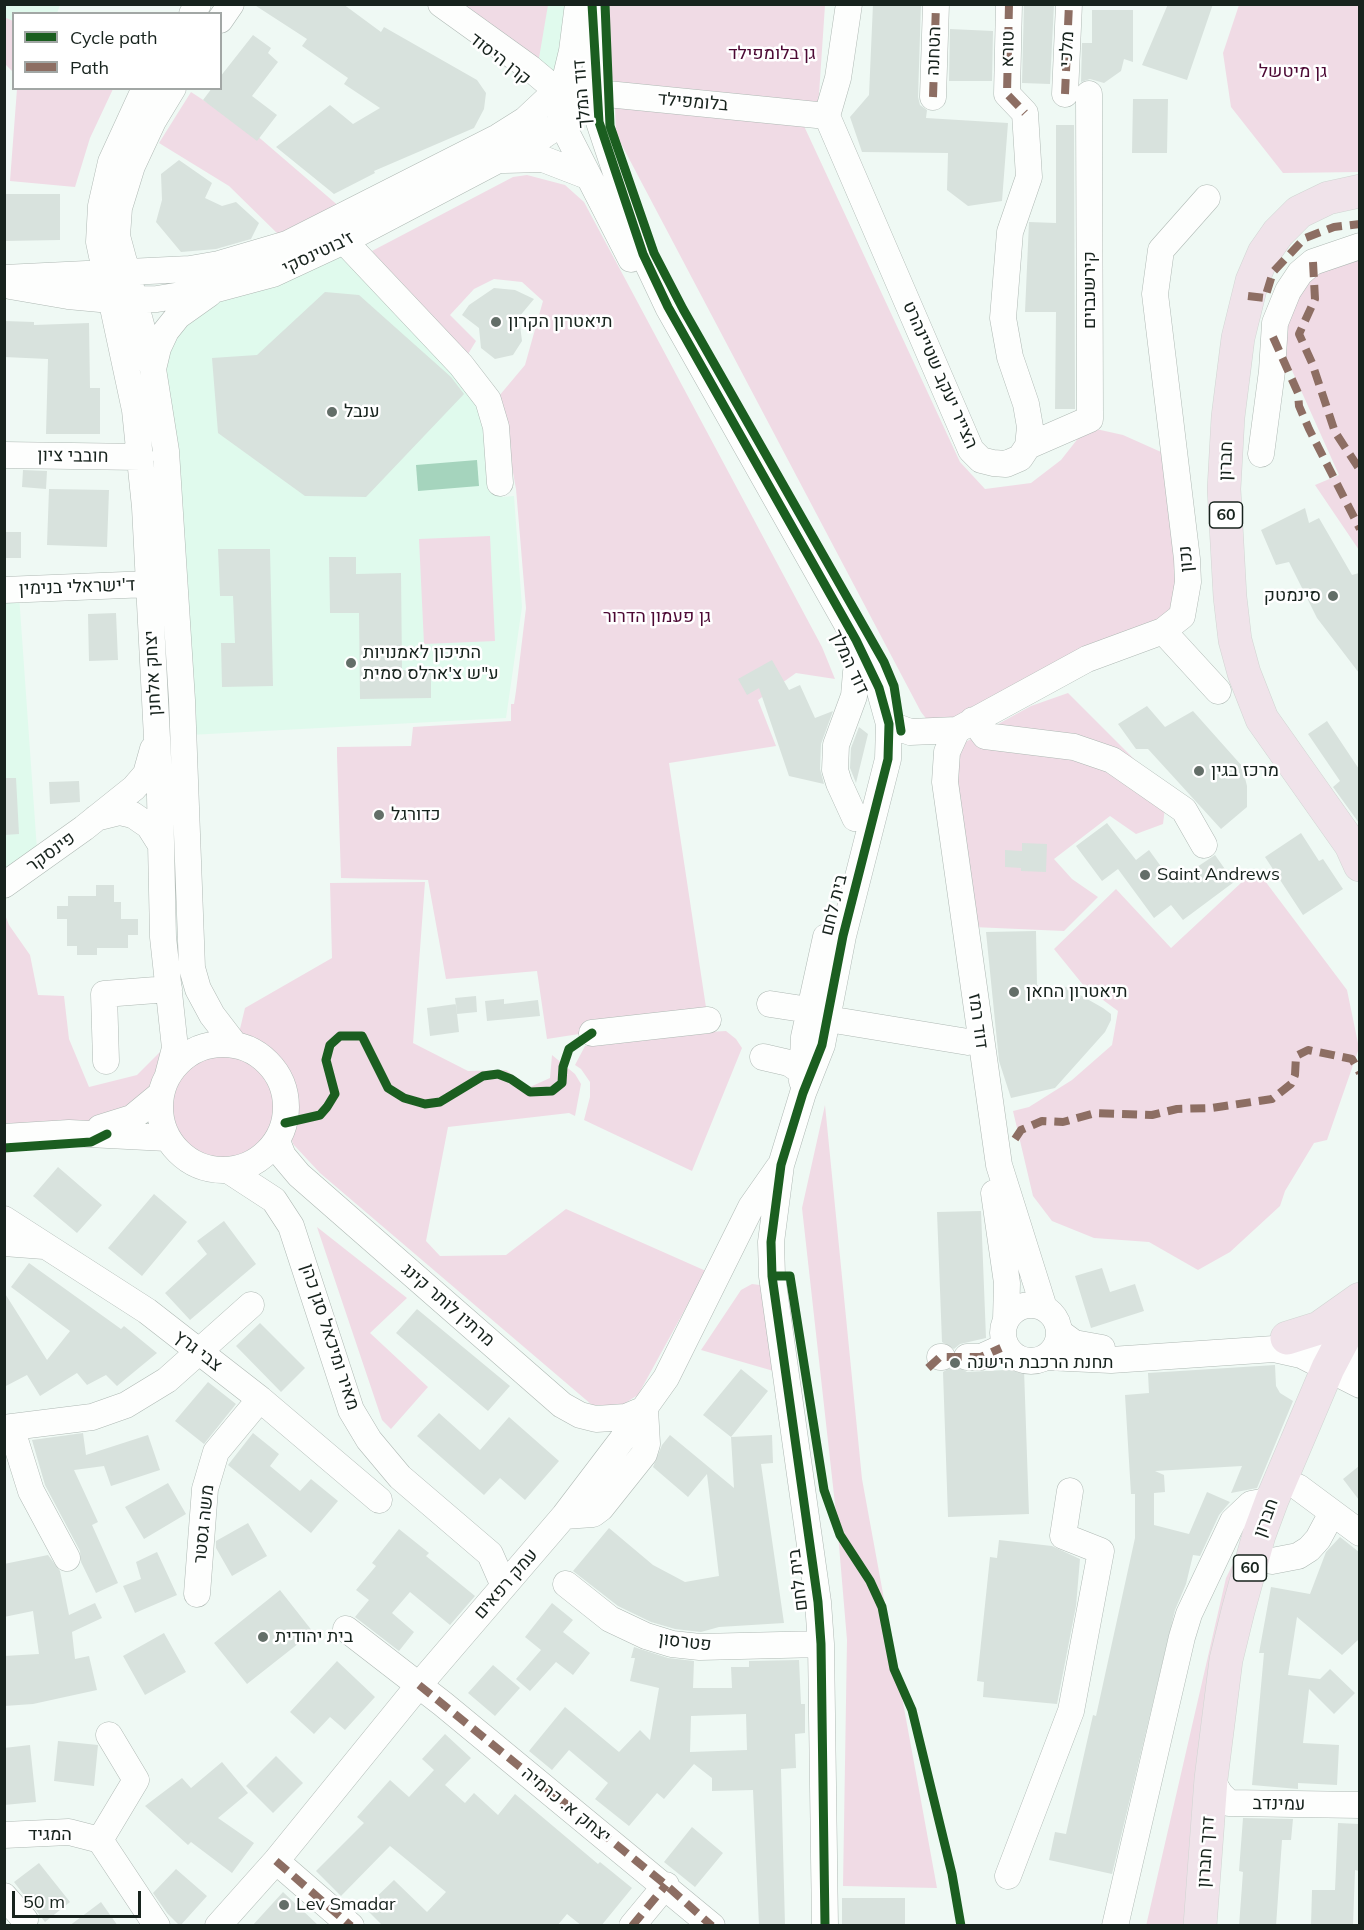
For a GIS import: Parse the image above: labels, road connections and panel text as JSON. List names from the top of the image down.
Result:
{
  "streets": {
    "highway": ["חברון", "60", "דרך חברון"],
    "street": [
      "טורא",
      "מלכי",
      "הטחנה",
      "קרן היסוד",
      "דוד המלך",
      "בלומפילד",
      "ז'בוטינסקי",
      "קירשנבוים",
      "הצייר יעקב שטיינהרט",
      "חובבי ציון",
      "נכון",
      "ד'ישראלי בנימין",
      "יצחק אלחנן",
      "פינסקר",
      "בית לחם",
      "דוד רמז",
      "מרתין לותר קינג",
      "מאיר ומיכאל סגן כהן",
      "צבי גרץ",
      "משה גסטר",
      "עמק רפאים",
      "פטרסון",
      "עמינדב",
      "יצחק א. כרמיה",
      "המגיד"
    ]
  },
  "crossings": [
    ["טורא", "קירשנבוים"],
    ["טורא", "הצייר יעקב שטיינהרט"],
    ["מלכי", "קירשנבוים"],
    ["קרן היסוד", "דוד המלך"],
    ["קרן היסוד", "בלומפילד"],
    ["קרן היסוד", "ז'בוטינסקי"],
    ["דוד המלך", "בלומפילד"],
    ["דוד המלך", "ז'בוטינסקי"],
    ["דוד המלך", "נכון"],
    ["דוד המלך", "בית לחם"],
    ["בלומפילד", "ז'בוטינסקי"],
    ["בלומפילד", "הצייר יעקב שטיינהרט"],
    ["ז'בוטינסקי", "יצחק אלחנן"],
    ["קירשנבוים", "הצייר יעקב שטיינהרט"],
    ["חובבי ציון", "יצחק אלחנן"],
    ["חברון", "עמינדב"],
    ["חברון", "דרך חברון"],
    ["נכון", "בית לחם"],
    ["נכון", "דוד רמז"],
    ["ד'ישראלי בנימין", "יצחק אלחנן"],
    ["יצחק אלחנן", "פינסקר"],
    ["יצחק אלחנן", "מרתין לותר קינג"],
    ["יצחק אלחנן", "מאיר ומיכאל סגן כהן"],
    ["בית לחם", "עמק רפאים"],
    ["בית לחם", "פטרסון"],
    ["מרתין לותר קינג", "מאיר ומיכאל סגן כהן"],
    ["מרתין לותר קינג", "עמק רפאים"],
    ["מאיר ומיכאל סגן כהן", "עמק רפאים"],
    ["צבי גרץ", "משה גסטר"],
    ["עמק רפאים", "יצחק א. כרמיה"],
    ["עמינדב", "דרך חברון"]
  ],
  "parks": ["גן בלומפילד", "גן מיטשל", "גן פעמון הדרור"],
  "places": [
    "תיאטרון הקרון",
    "ענבל",
    "סינמטק",
    "התיכון לאמנויות ע\"ש צ'ארלס סמית",
    "מרכז בגין",
    "כדורגל",
    "Saint Andrews",
    "תיאטרון החאן",
    "תחנת הרכבת הישנה",
    "בית יהודית",
    "Lev Smadar"
  ],
  "legend": ["Cycle path", "Path"],
  "scale_bar": "50 m"
}
